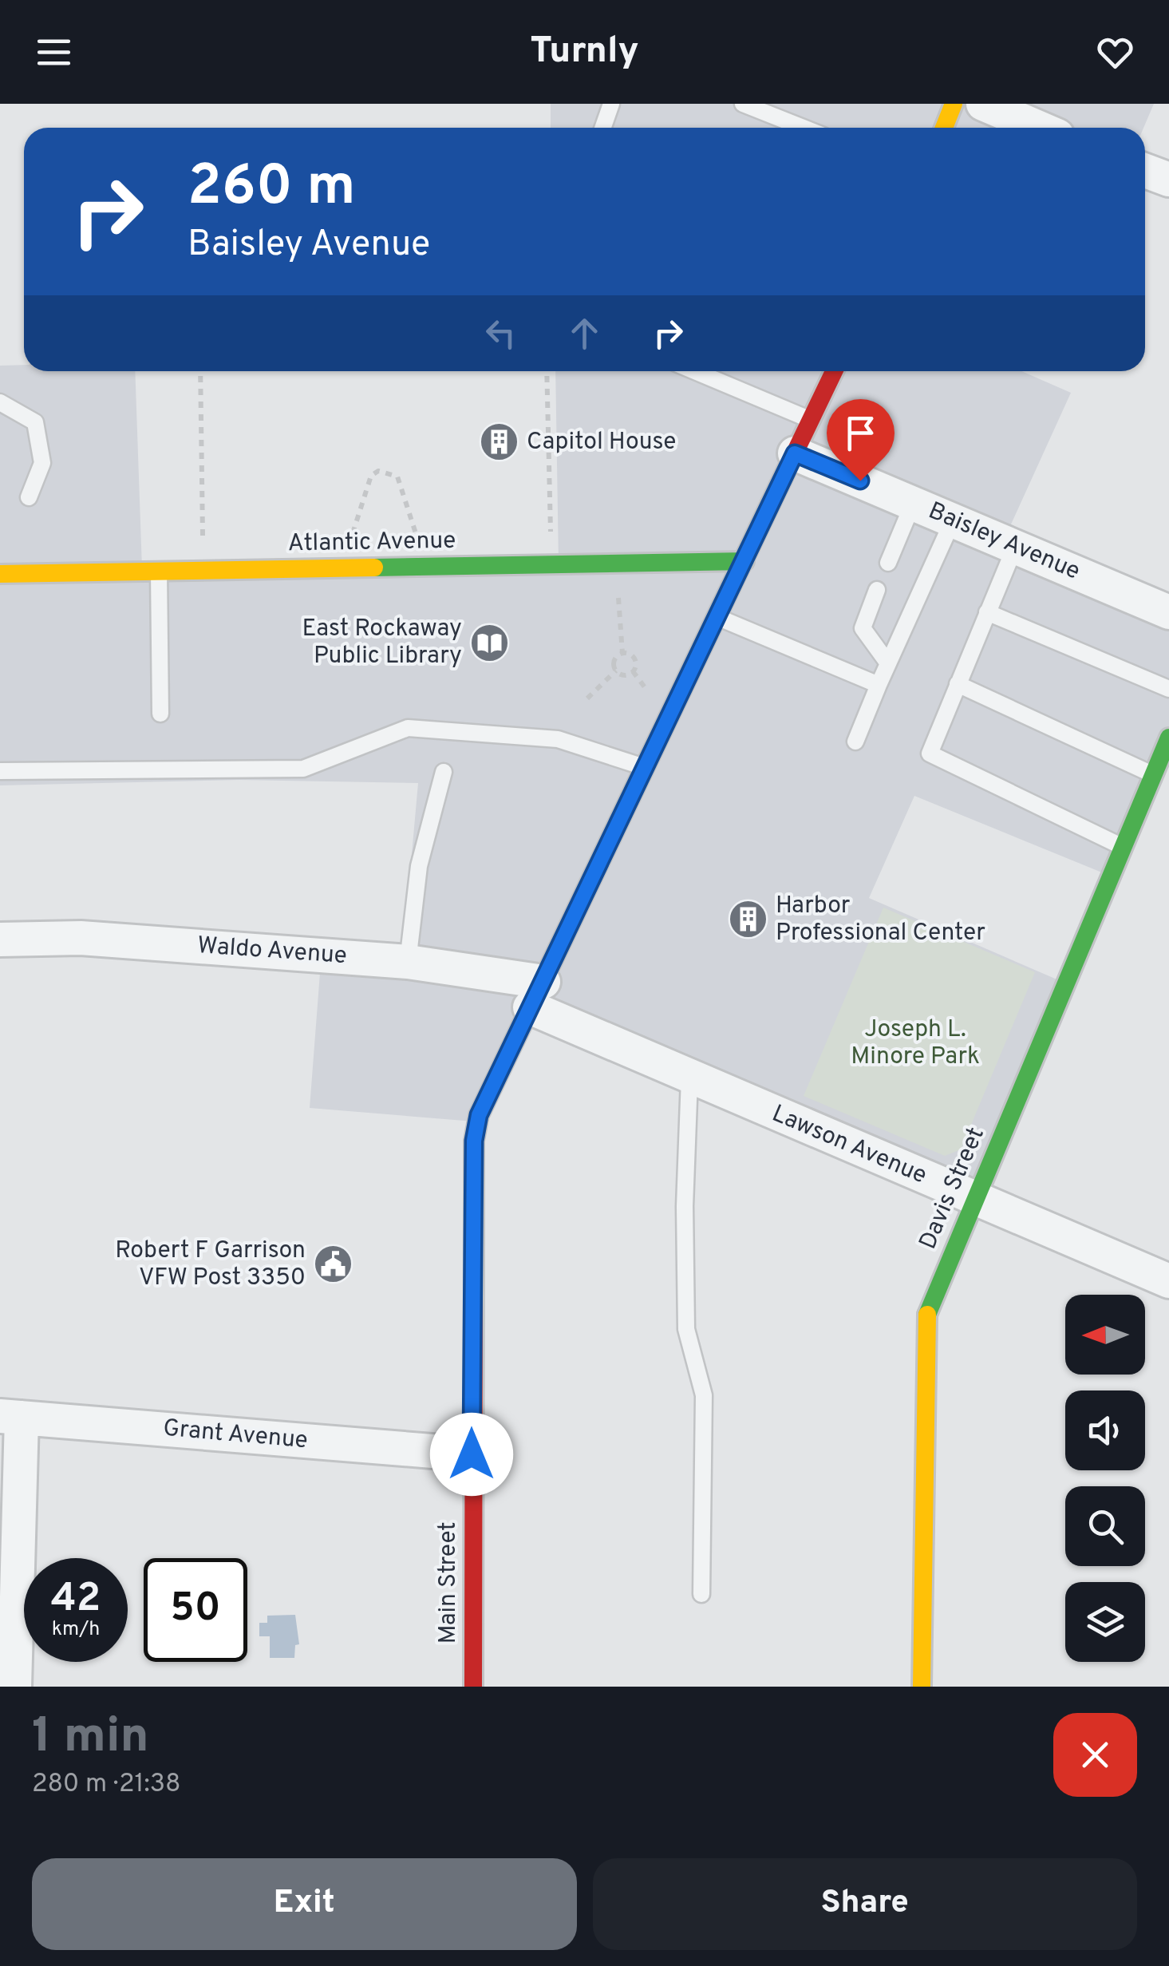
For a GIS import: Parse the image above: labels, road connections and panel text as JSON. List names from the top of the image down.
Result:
{
  "streets": {
    "main road": ["Atlantic Avenue", "Davis Street", "Main Street"],
    "street": [
      "Baisley Avenue",
      "Waldo Avenue",
      "Lawson Avenue",
      "Grant Avenue"
    ]
  },
  "crossings": [
    ["Baisley Avenue", "Main Street"],
    ["Atlantic Avenue", "Main Street"],
    ["Waldo Avenue", "Lawson Avenue"],
    ["Waldo Avenue", "Main Street"],
    ["Lawson Avenue", "Davis Street"],
    ["Lawson Avenue", "Main Street"],
    ["Grant Avenue", "Main Street"]
  ],
  "parks": ["Joseph L. Minore Park"],
  "places": {
    "building": ["Capitol House", "Harbor Professional Center"],
    "library": ["East Rockaway Public Library"],
    "public building": ["Robert F Garrison VFW Post 3350"]
  },
  "north": "left",
  "page": {
    "header": "Turnly",
    "turn": ["260 m", "Baisley Avenue"],
    "speed": "42 km/h",
    "limit": "50",
    "heading": ["1 min", "280 m · 21:38"],
    "buttons": ["Exit", "Share"]
  }
}
